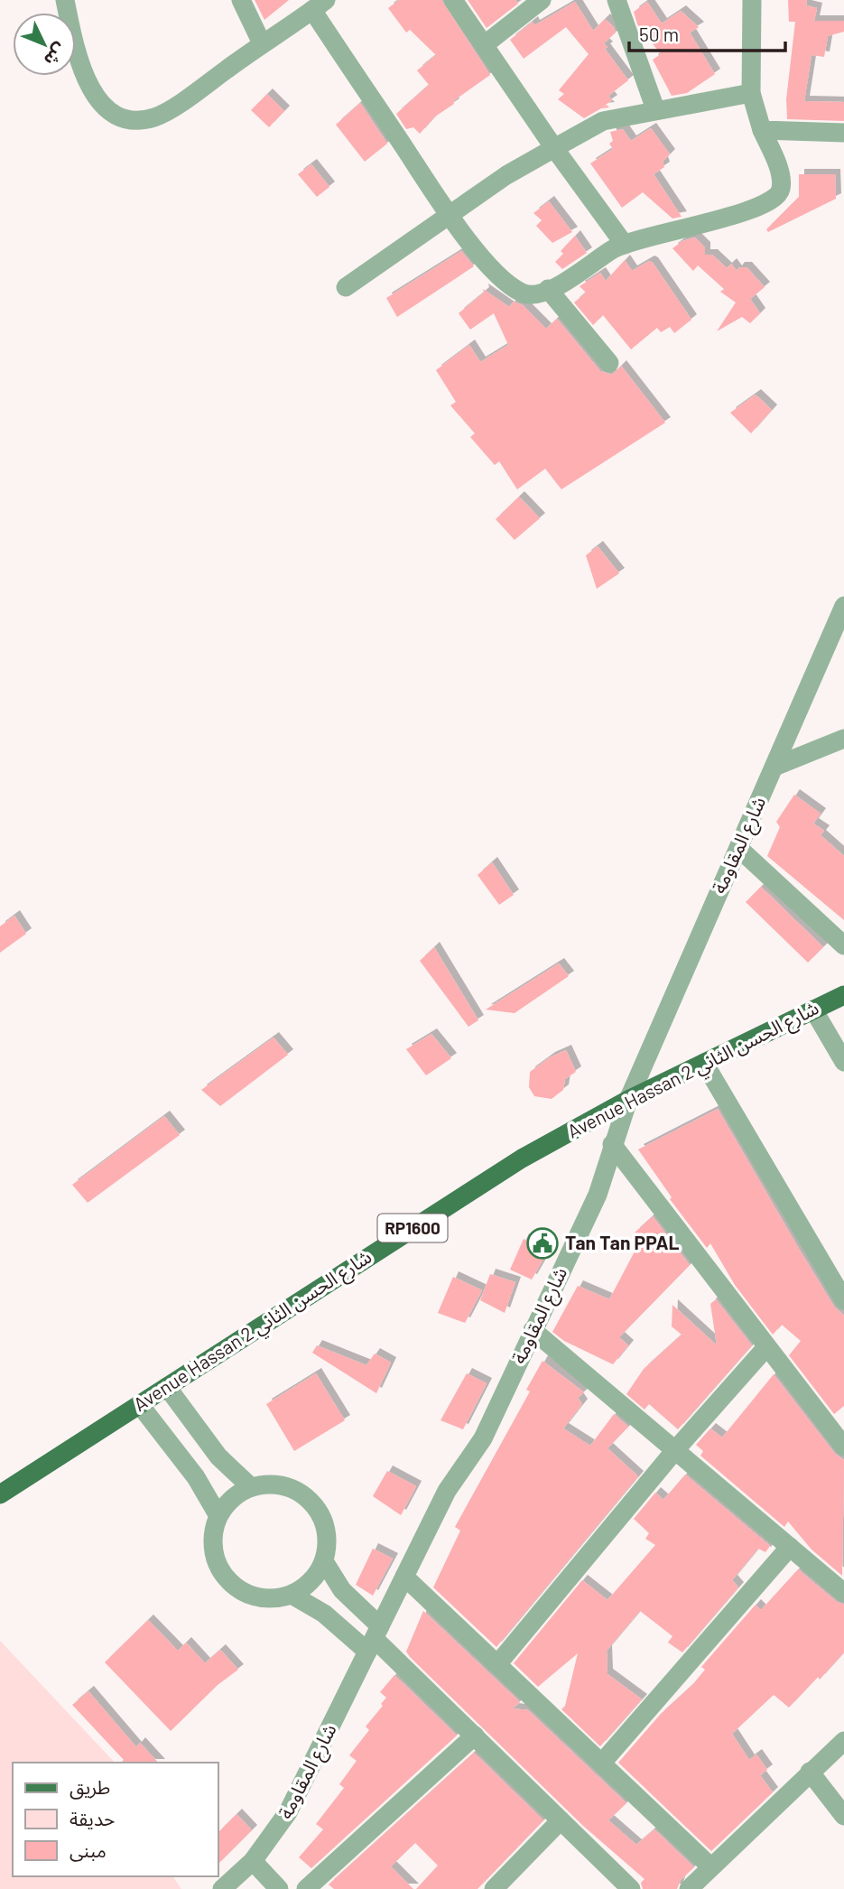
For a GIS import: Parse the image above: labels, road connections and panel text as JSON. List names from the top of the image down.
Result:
{
  "streets": {
    "main road": ["Avenue Hassan 2 شارع الحسن الثاني", "RP1600"],
    "street": ["شارع المقاومة"]
  },
  "crossings": [
    ["شارع المقاومة", "Avenue Hassan 2 شارع الحسن الثاني"]
  ],
  "places": {
    "public building": ["Tan Tan PPAL"]
  },
  "legend": ["طريق", "حديقة", "مبنى"],
  "scale_bar": "50 m",
  "north": "bottom right"
}
